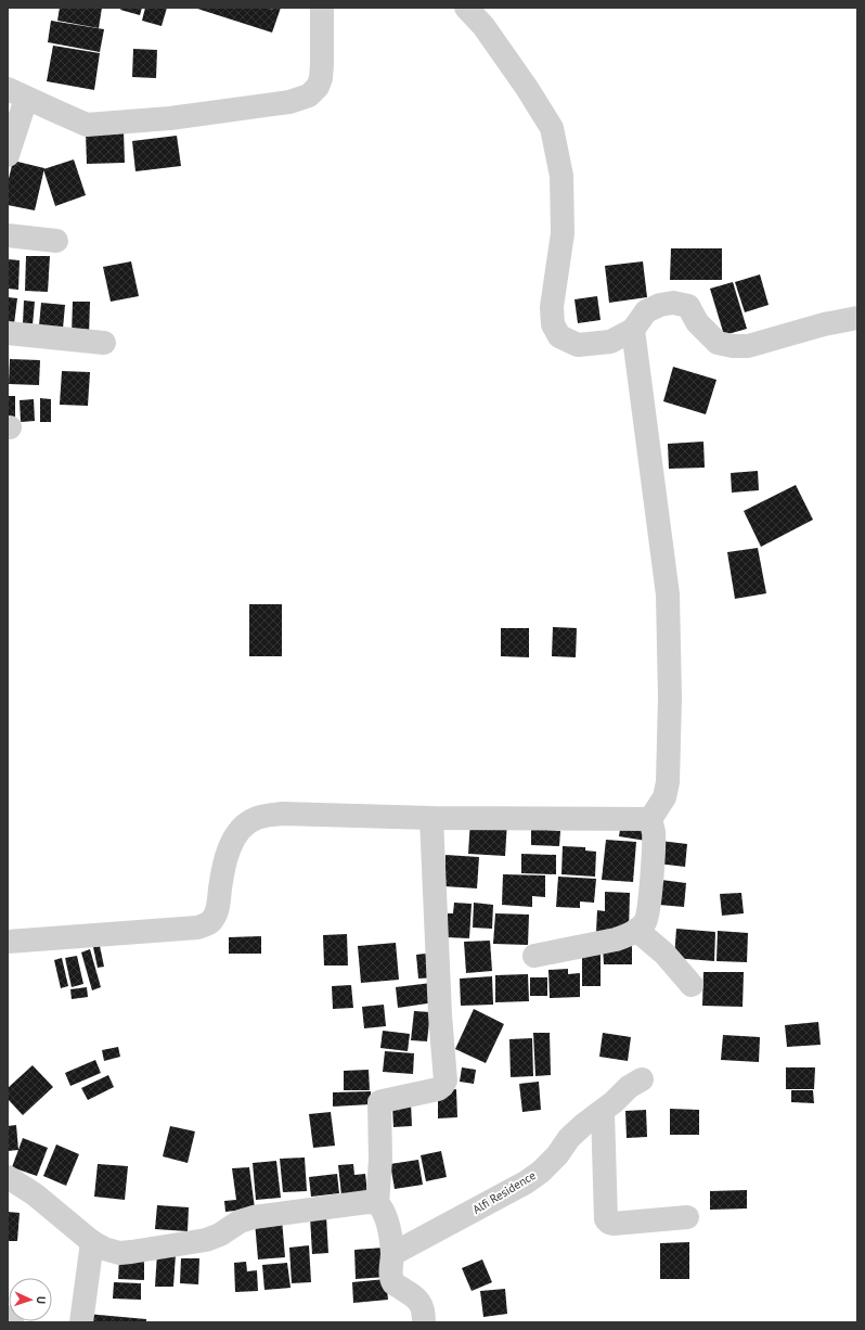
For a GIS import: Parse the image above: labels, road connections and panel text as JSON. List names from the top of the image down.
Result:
{
  "streets": {
    "street": ["Alfi Residence"]
  },
  "north": "right"
}
